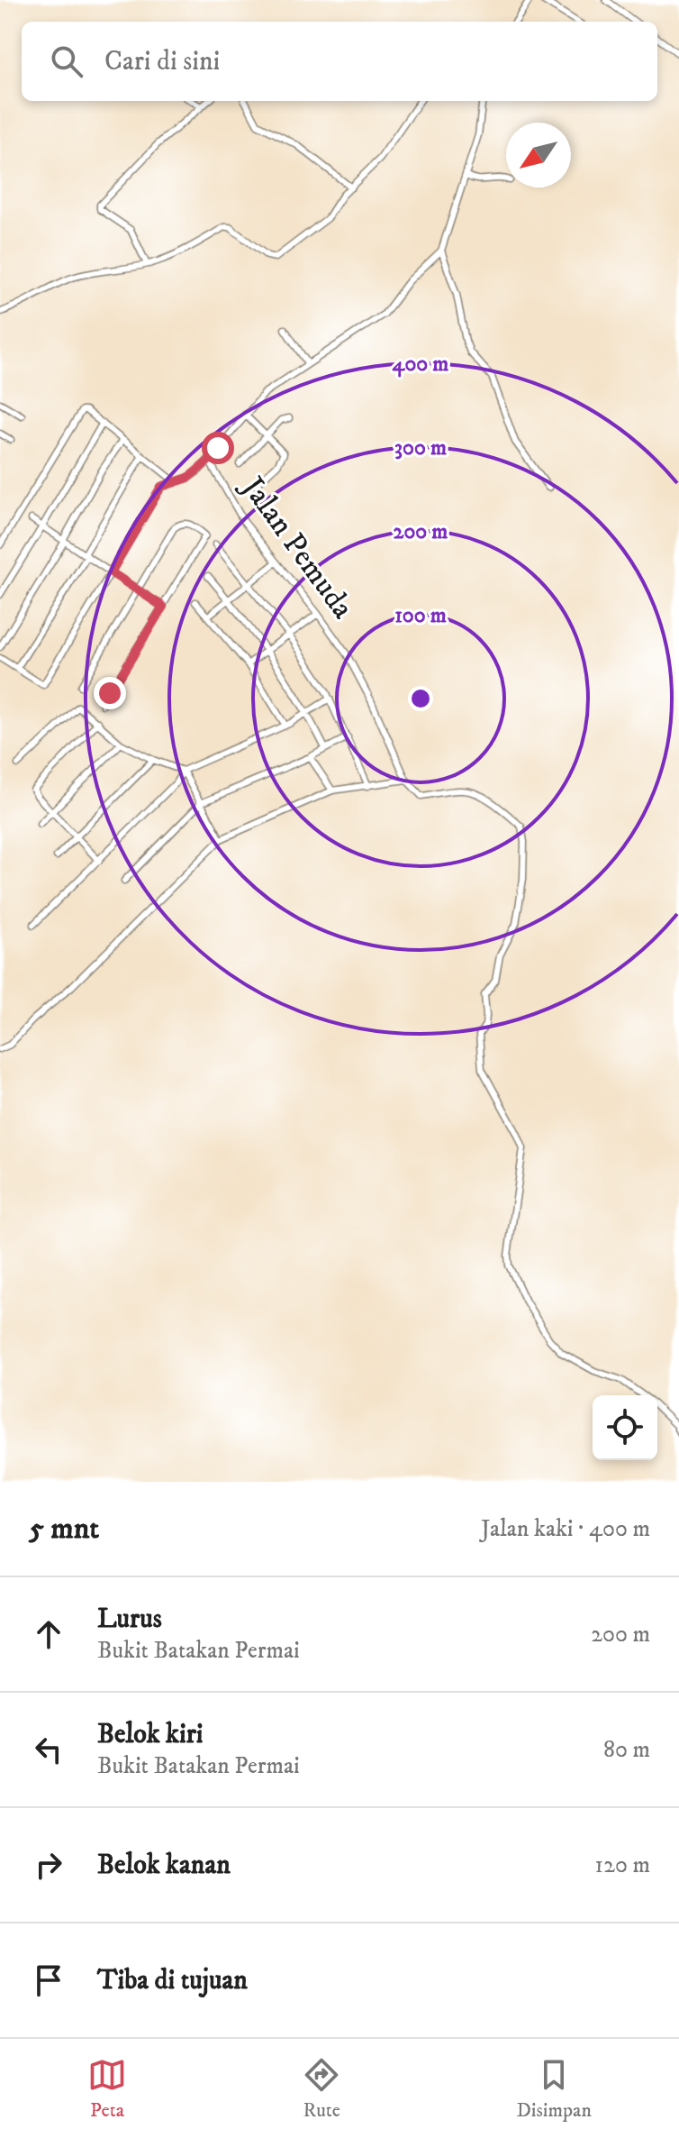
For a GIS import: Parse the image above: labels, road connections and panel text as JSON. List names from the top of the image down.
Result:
{
  "streets": {
    "street": ["Jalan Pemuda"]
  },
  "north": "bottom left",
  "page": {
    "search": "Cari di sini",
    "heading": ["5 mnt", "Jalan kaki · 400 m"],
    "list": [
      ["Lurus", "Bukit Batakan Permai", "200 m"],
      ["Belok kiri", "Bukit Batakan Permai", "80 m"],
      ["Belok kanan", "120 m"],
      "Tiba di tujuan"
    ],
    "nav": ["Peta", "Rute", "Disimpan"]
  },
  "rings": [
    "400 m",
    "300 m",
    "200 m",
    "100 m"
  ]
}
